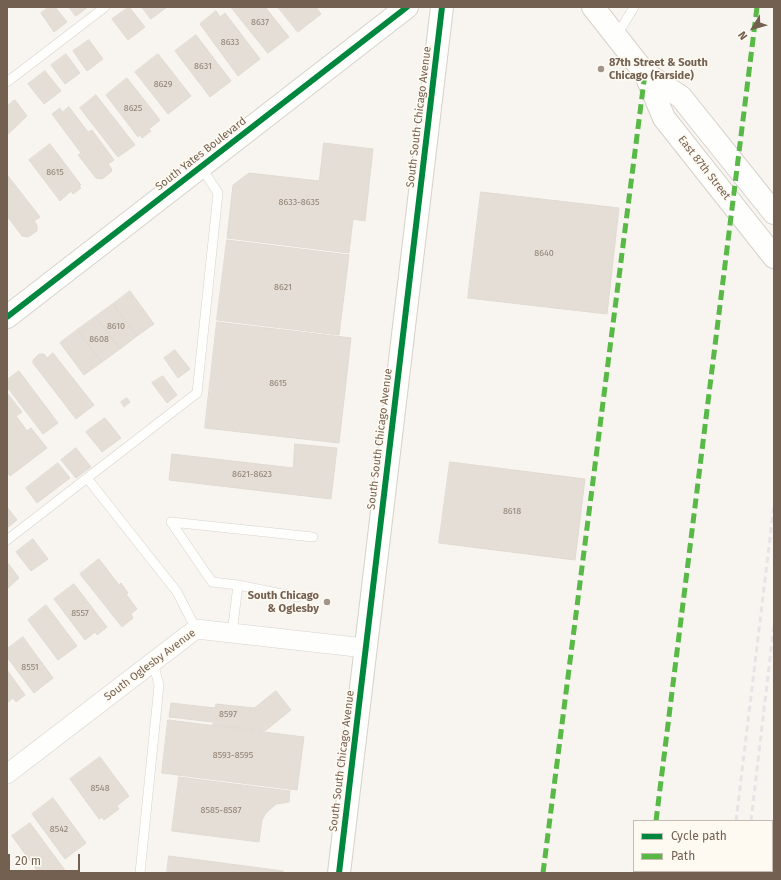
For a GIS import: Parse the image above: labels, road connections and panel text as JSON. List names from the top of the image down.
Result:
{
  "streets": {
    "main road": ["South South Chicago Avenue", "South Yates Boulevard", "East 87th Street"],
    "street": ["South Oglesby Avenue"]
  },
  "crossings": [
    ["South South Chicago Avenue", "South Oglesby Avenue"]
  ],
  "places": ["87th Street & South Chicago (Farside)", "South Chicago & Oglesby"],
  "house_numbers": [
    "8637",
    "8633",
    "8631",
    "8629",
    "8625",
    "8615",
    "8633-8635",
    "8640",
    "8621",
    "8610",
    "8608",
    "8615",
    "8621-8623",
    "8618",
    "8557",
    "8551",
    "8597",
    "8593-8595",
    "8548",
    "8585-8587",
    "8542"
  ],
  "legend": ["Cycle path", "Path"],
  "scale_bar": "20 m",
  "north": "bottom left"
}
